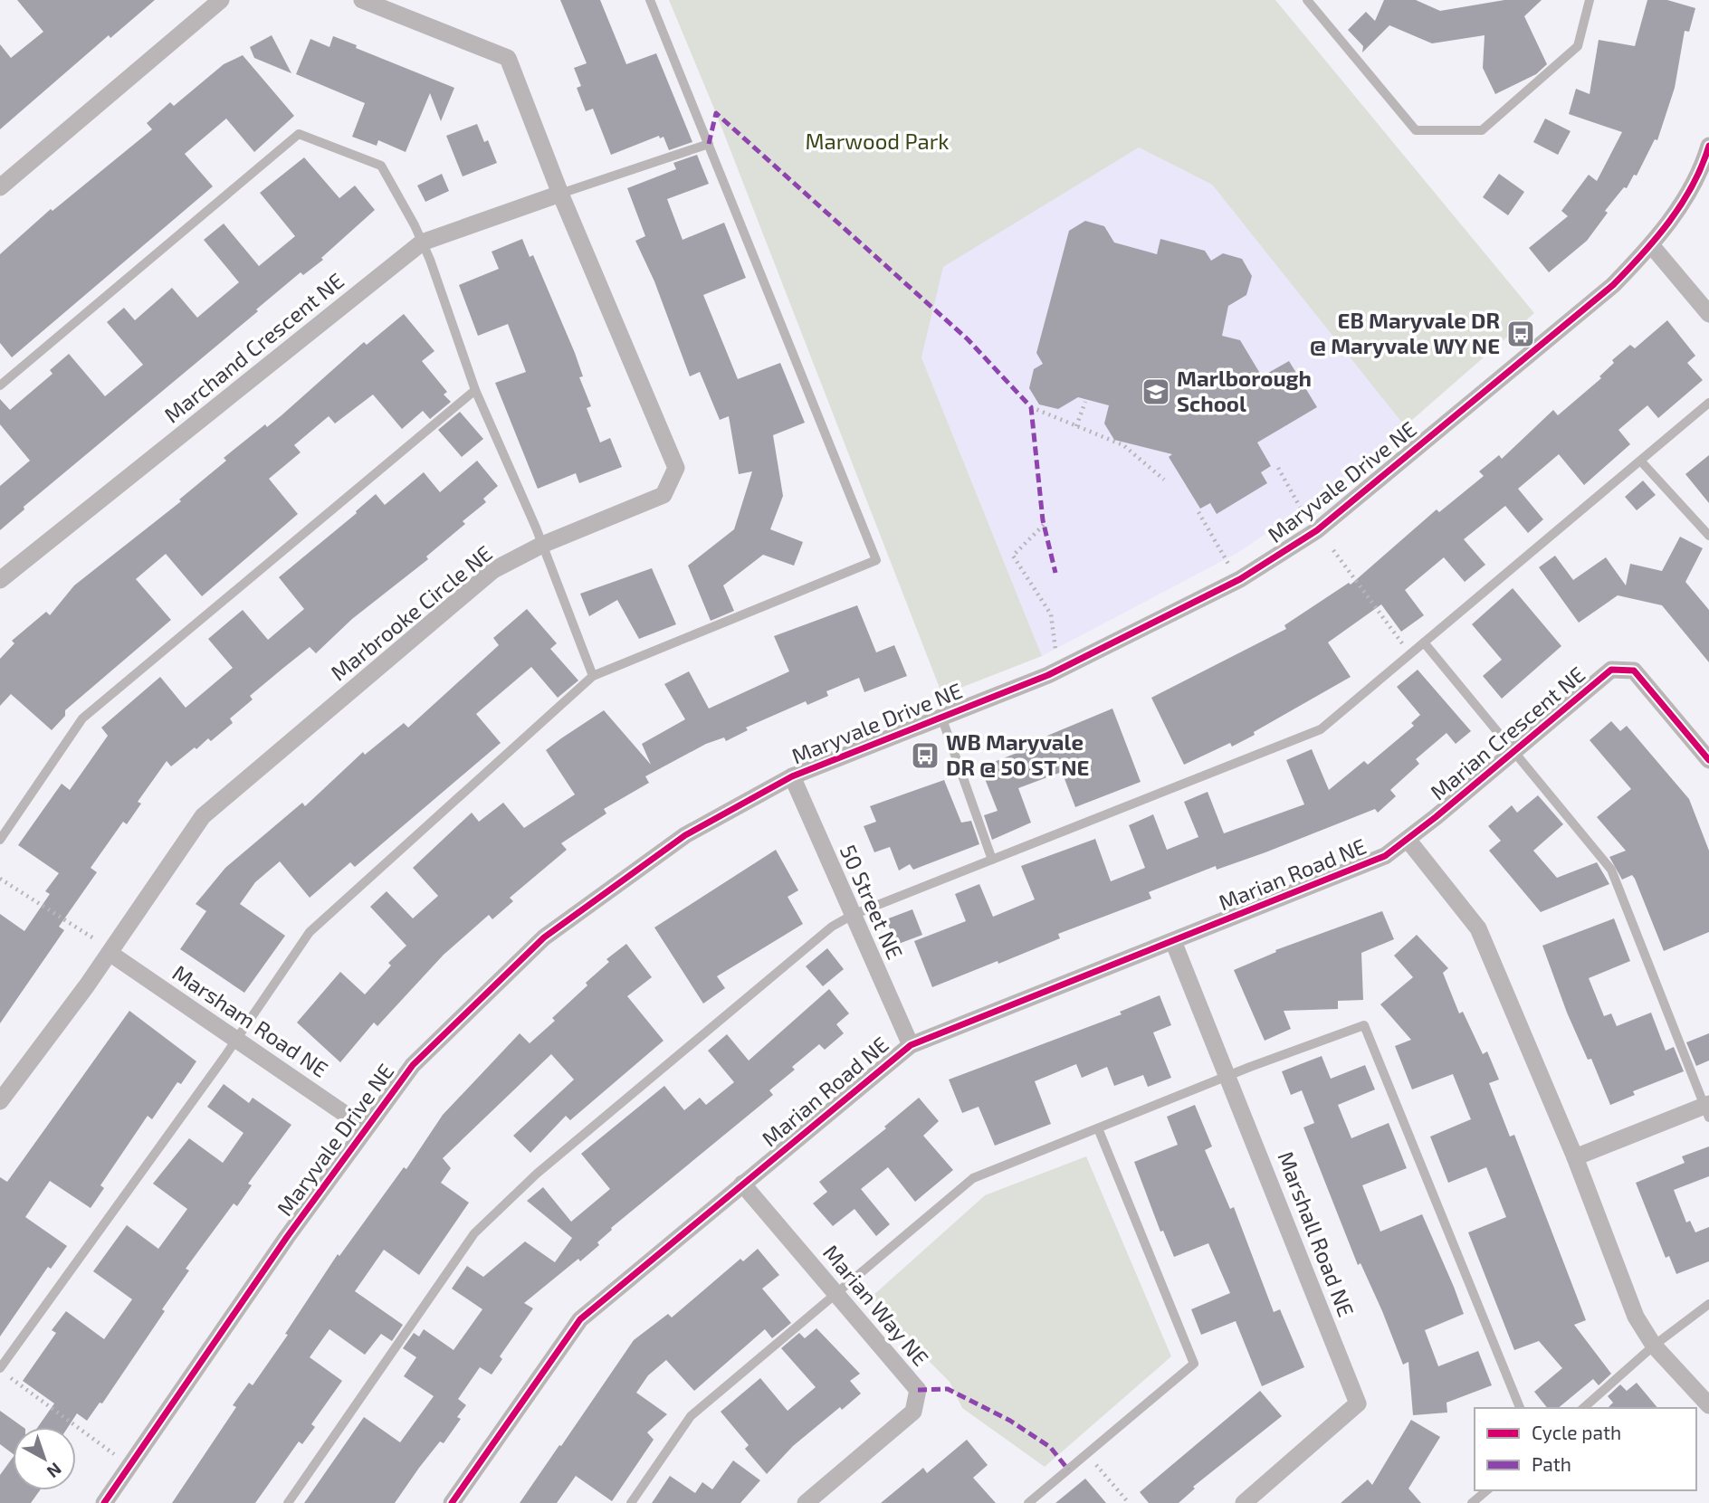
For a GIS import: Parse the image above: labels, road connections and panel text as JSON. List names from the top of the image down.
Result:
{
  "streets": {
    "street": [
      "Marchand Crescent NE",
      "Maryvale Drive NE",
      "Marbrooke Circle NE",
      "Marian Crescent NE",
      "Marian Road NE",
      "50 Street NE",
      "Marsham Road NE",
      "Marshall Road NE",
      "Marian Way NE"
    ]
  },
  "crossings": [
    ["Marchand Crescent NE", "Marbrooke Circle NE"],
    ["Maryvale Drive NE", "50 Street NE"],
    ["Maryvale Drive NE", "Marsham Road NE"],
    ["Marbrooke Circle NE", "Marsham Road NE"],
    ["Marian Crescent NE", "Marian Road NE"],
    ["Marian Road NE", "50 Street NE"],
    ["Marian Road NE", "Marshall Road NE"],
    ["Marian Road NE", "Marian Way NE"]
  ],
  "parks": ["Marwood Park"],
  "places": {
    "bus stop": ["EB Maryvale DR @ Maryvale WY NE", "WB Maryvale DR @ 50 ST NE"],
    "school or university": ["Marlborough School"]
  },
  "legend": ["Cycle path", "Path"],
  "north": "bottom right"
}
